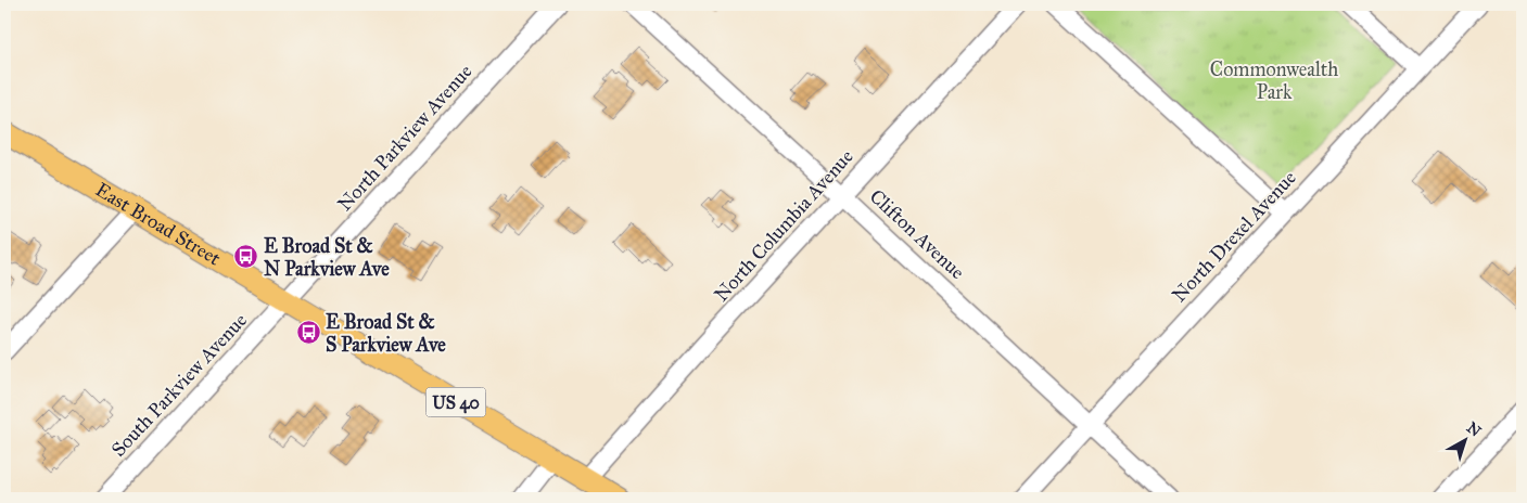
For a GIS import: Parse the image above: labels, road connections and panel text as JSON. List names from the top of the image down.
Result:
{
  "streets": {
    "main road": ["East Broad Street", "US 40"],
    "street": [
      "North Parkview Avenue",
      "North Columbia Avenue",
      "Clifton Avenue",
      "North Drexel Avenue",
      "South Parkview Avenue"
    ]
  },
  "crossings": [
    ["North Parkview Avenue", "East Broad Street"],
    ["North Parkview Avenue", "South Parkview Avenue"],
    ["East Broad Street", "North Columbia Avenue"],
    ["East Broad Street", "South Parkview Avenue"],
    ["North Columbia Avenue", "Clifton Avenue"],
    ["Clifton Avenue", "North Drexel Avenue"]
  ],
  "parks": ["Commonwealth Park"],
  "places": {
    "bus stop": ["E Broad St & N Parkview Ave", "E Broad St & S Parkview Ave"]
  },
  "north": "top right"
}
